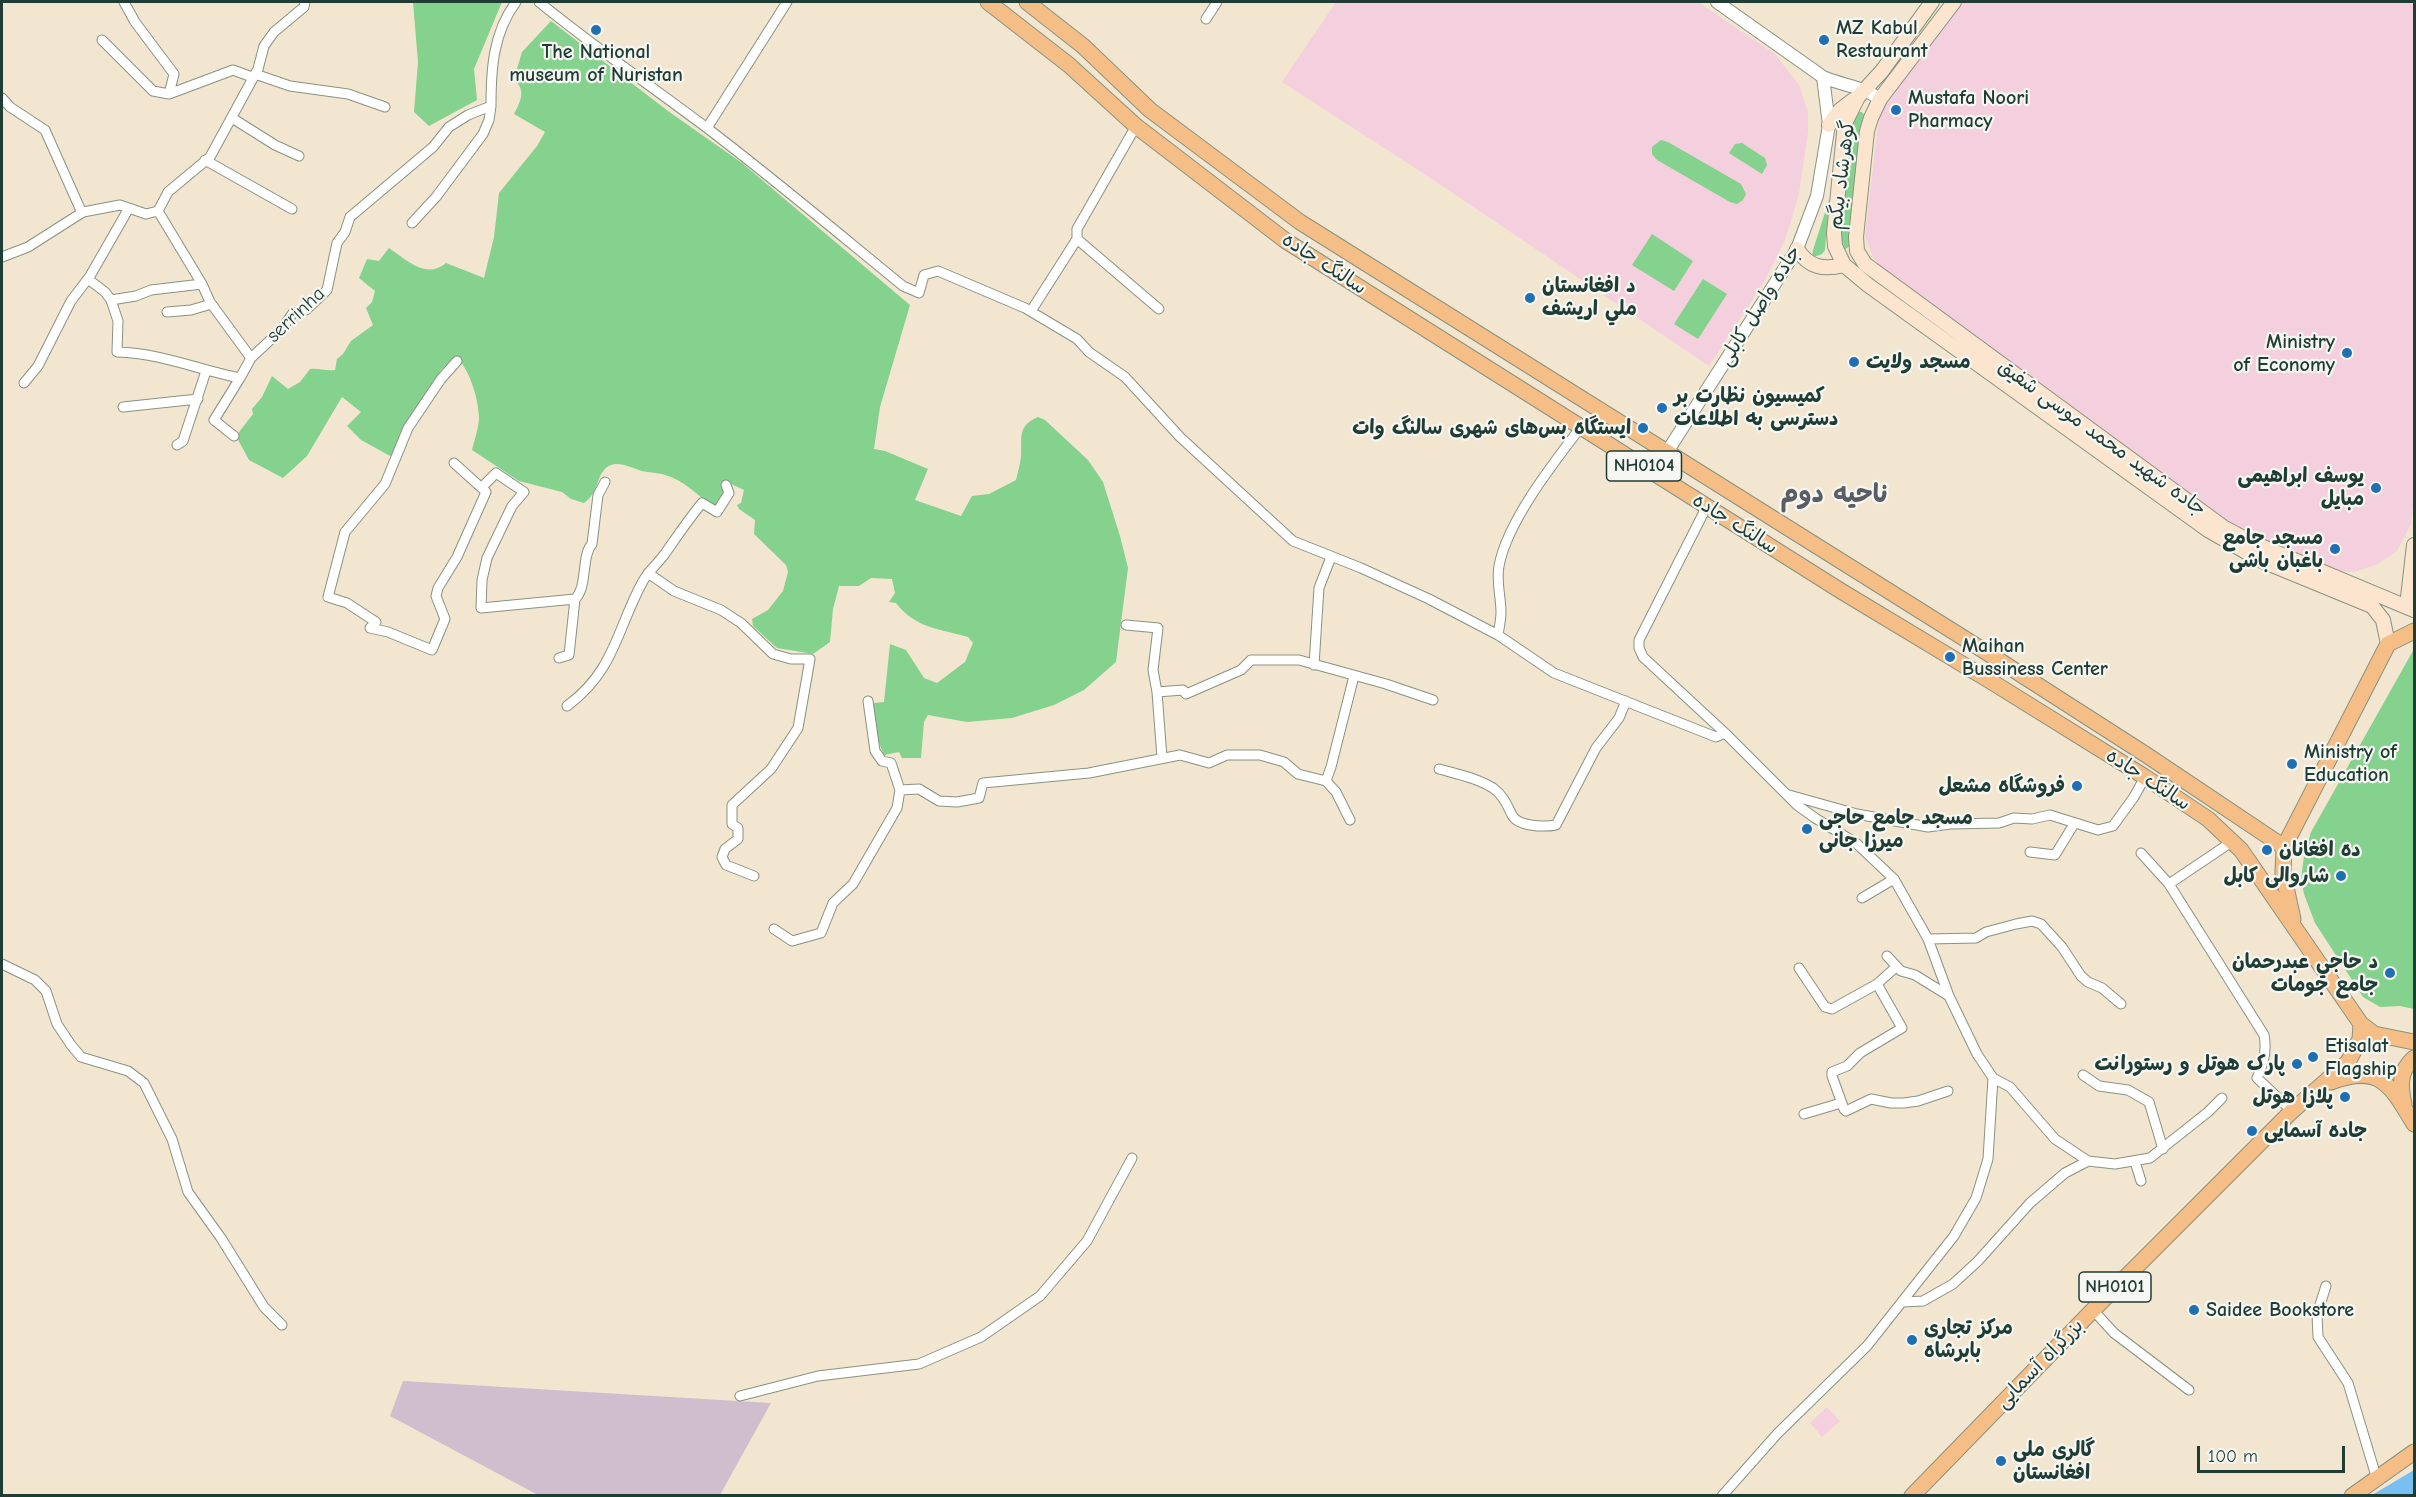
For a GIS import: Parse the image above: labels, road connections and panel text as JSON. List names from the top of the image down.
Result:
{
  "streets": {
    "highway": [
      "سالنگ جاده",
      "NH0104",
      "NH0101",
      "بزرگراه آسمایی"
    ],
    "main road": ["گوهرشاد بیگم", "جاده شهید محمد موسی شفیق"],
    "street": ["جاده واصل کابلی", "serrinha"]
  },
  "crossings": [
    ["گوهرشاد بیگم", "جاده شهید محمد موسی شفیق"],
    ["سالنگ جاده", "جاده واصل کابلی"],
    ["سالنگ جاده", "NH0104"],
    ["جاده شهید محمد موسی شفیق", "NH0104"],
    ["NH0104", "NH0101"],
    ["NH0101", "بزرگراه آسمایی"]
  ],
  "districts": ["ناحیه دوم"],
  "places": [
    "The National museum of Nuristan",
    "MZ Kabul Restaurant",
    "Mustafa Noori Pharmacy",
    "د افغانستان ملي اریشف",
    "Ministry of Economy",
    "مسجد ولایت",
    "کمیسیون نظارت بر دسترسی به اطلاعات",
    "ایستگاه بس‌های شهری سالنگ وات",
    "یوسف ابراهیمی مبایل",
    "مسجد جامع باغبان باشی",
    "Maihan Bussiness Center",
    "Ministry of Education",
    "فروشگاه مشعل",
    "مسجد جامع حاجی میرزا جانی",
    "ده افغانان",
    "شاروالی کابل",
    "د حاجي عبدرحمان جامع جومات",
    "Etisalat Flagship",
    "پارک هوتل و رستورانت",
    "پلازا هوتل",
    "جاده آسمایی",
    "Saidee Bookstore",
    "مرکز تجاری بابرشاه",
    "گالری ملی افغانستان"
  ],
  "scale_bar": "100 m"
}
